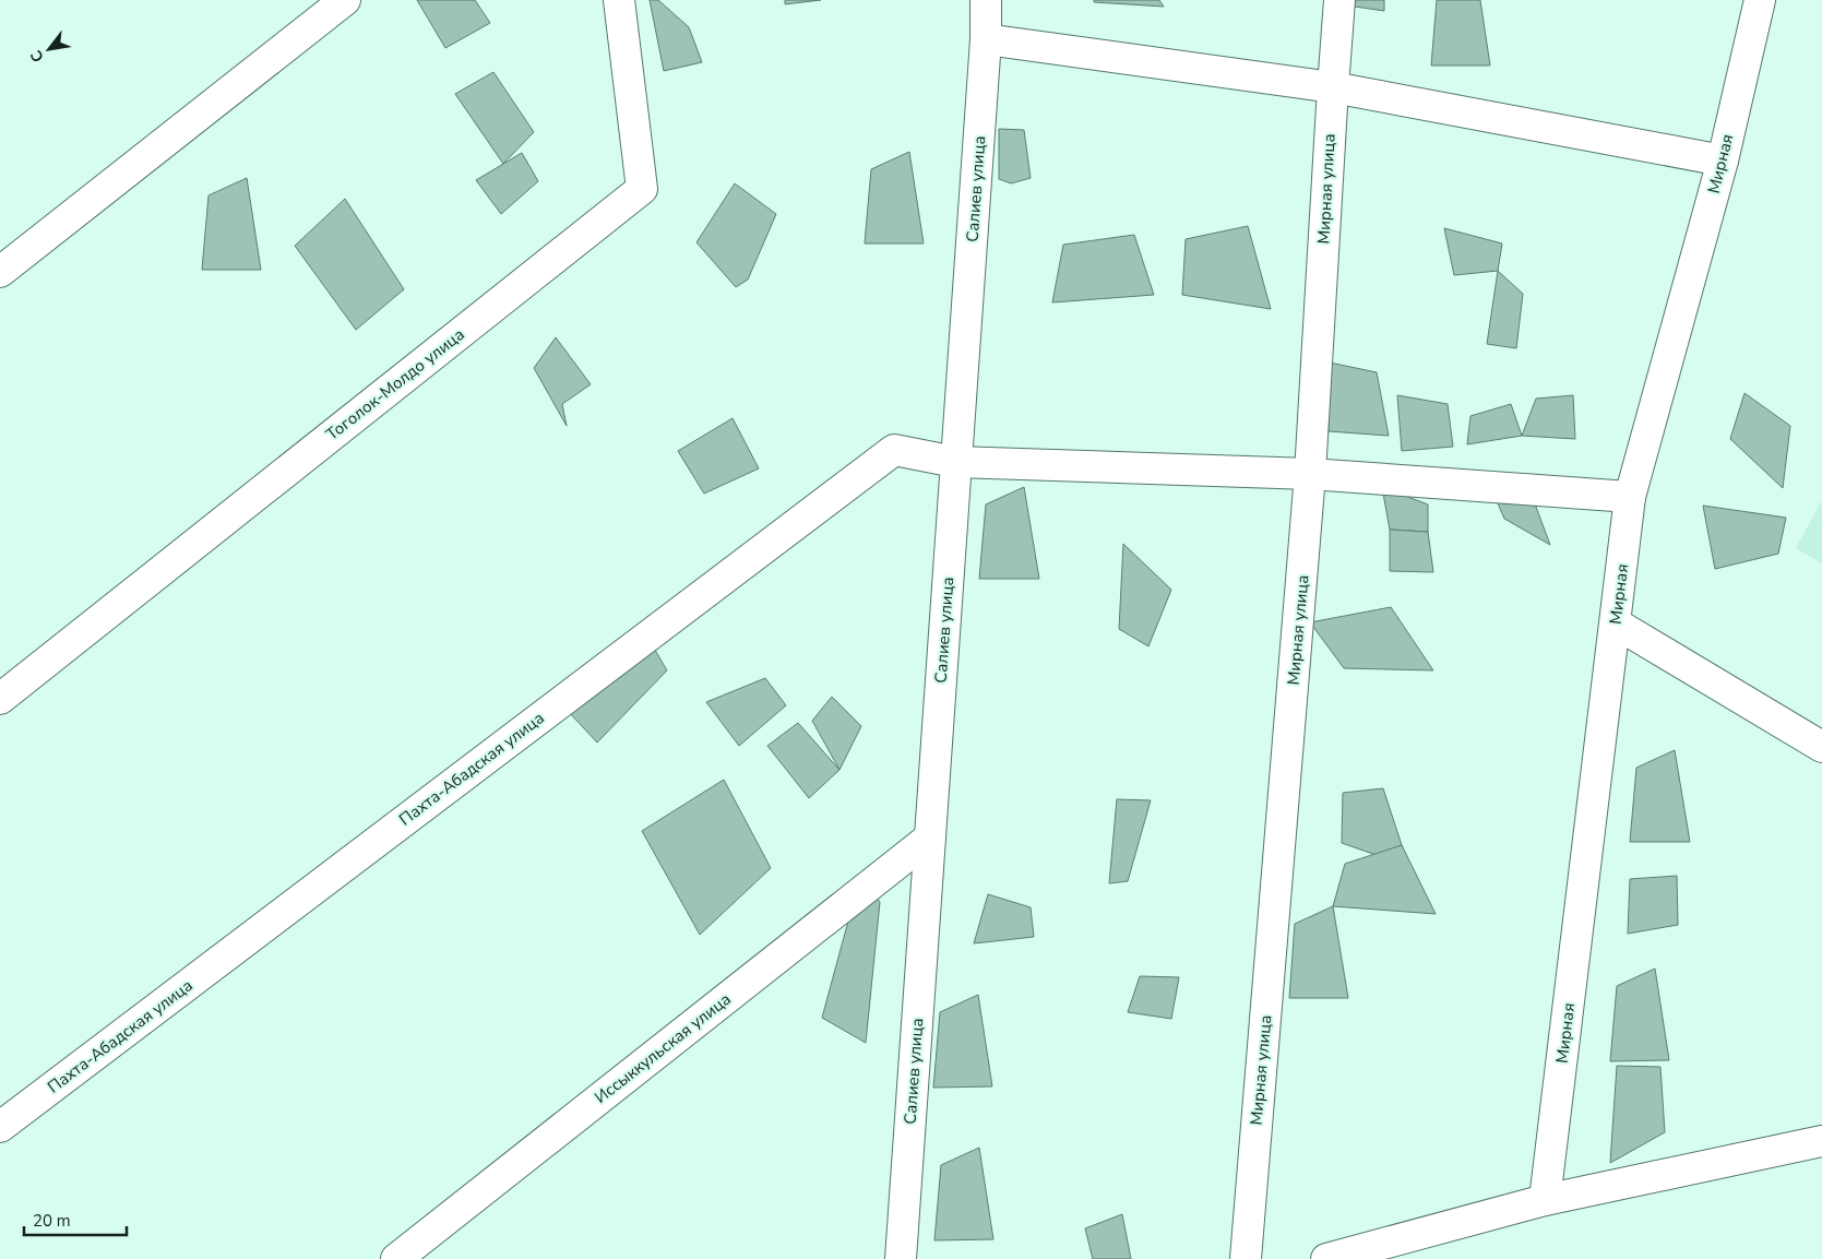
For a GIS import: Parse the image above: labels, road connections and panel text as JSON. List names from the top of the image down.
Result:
{
  "streets": {
    "street": [
      "Мирная",
      "Салиев улица",
      "Мирная улица",
      "Тоголок-Молдо улица",
      "Пахта-Абадская улица",
      "Иссыккульская улица"
    ]
  },
  "crossings": [
    ["Мирная", "Пахта-Абадская улица"],
    ["Салиев улица", "Пахта-Абадская улица"],
    ["Салиев улица", "Иссыккульская улица"],
    ["Мирная улица", "Пахта-Абадская улица"]
  ],
  "scale_bar": "20 m",
  "north": "bottom left"
}
